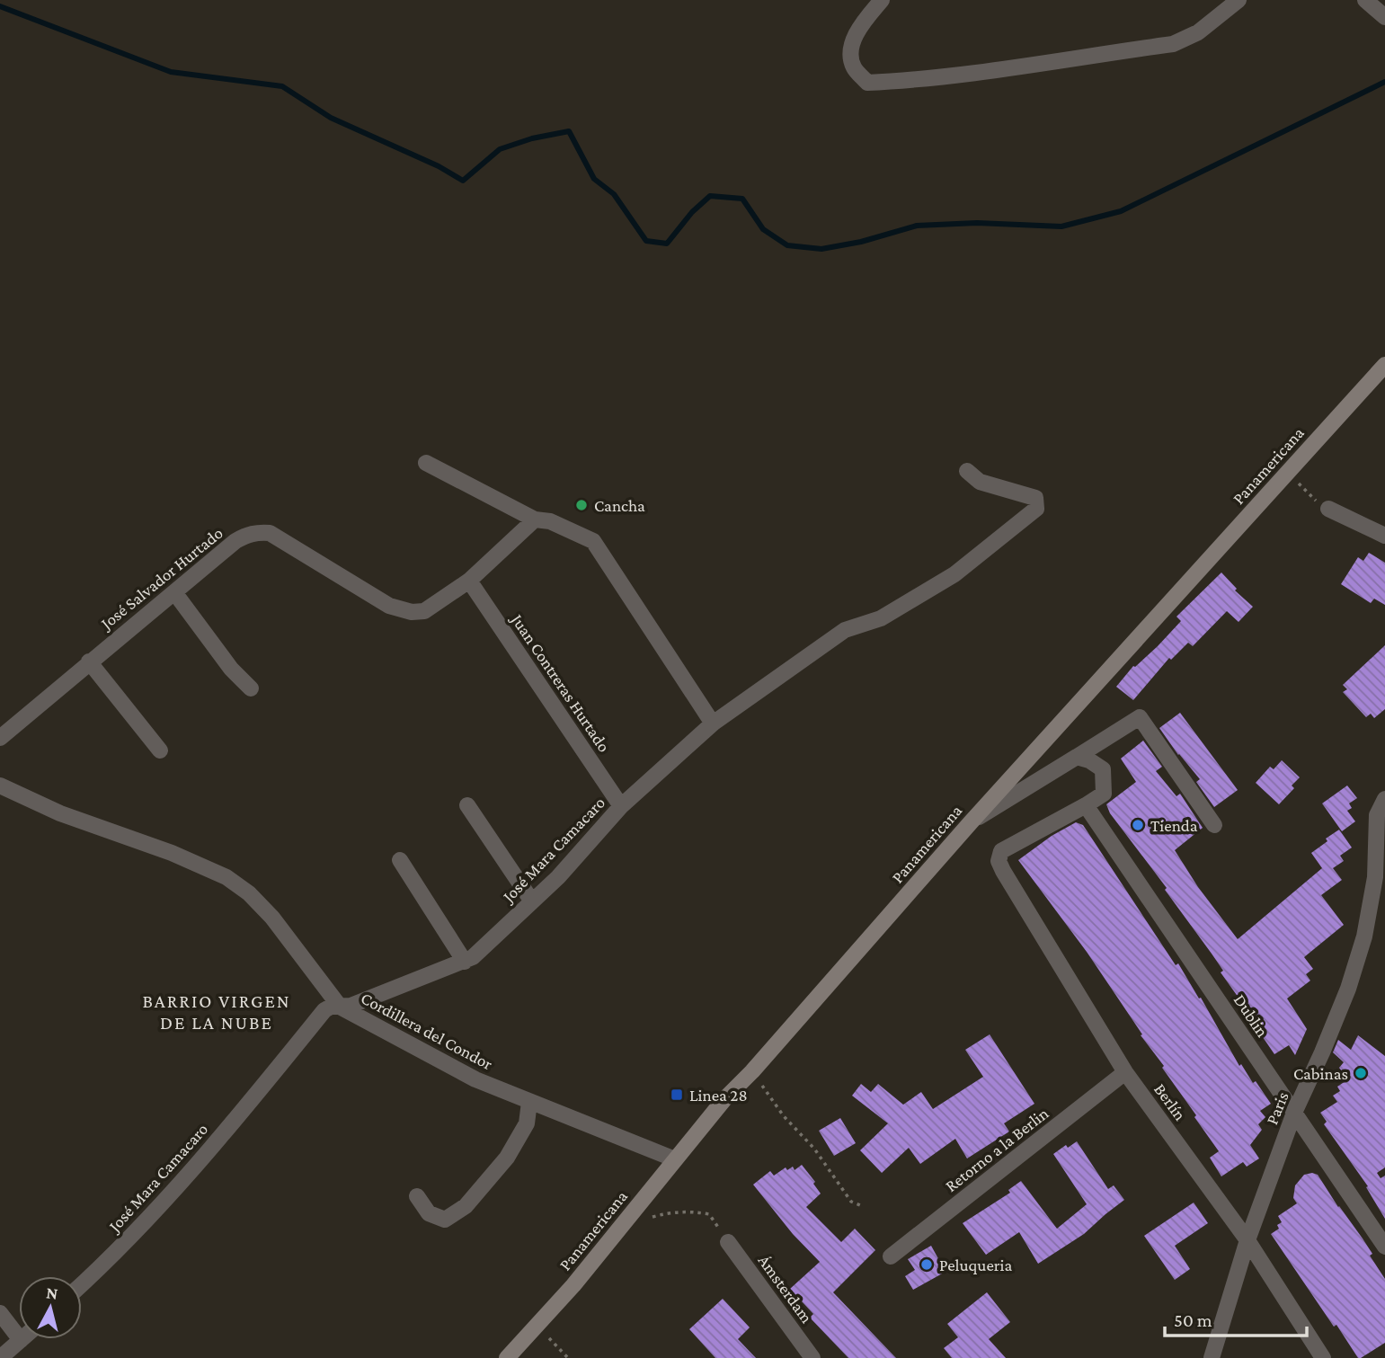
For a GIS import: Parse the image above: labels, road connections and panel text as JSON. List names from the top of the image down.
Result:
{
  "streets": {
    "main road": ["Panamericana"],
    "street": [
      "José Salvador Hurtado",
      "Juan Contreras Hurtado",
      "José Mara Camacaro",
      "Dublin",
      "Cordillera del Condor",
      "Berlín",
      "Paris",
      "Retorno a la Berlin",
      "Ámsterdam"
    ]
  },
  "crossings": [
    ["Panamericana", "Cordillera del Condor"],
    ["José Salvador Hurtado", "Juan Contreras Hurtado"],
    ["Juan Contreras Hurtado", "José Mara Camacaro"],
    ["José Mara Camacaro", "Cordillera del Condor"],
    ["Dublin", "Berlín"],
    ["Dublin", "Paris"],
    ["Berlín", "Paris"],
    ["Berlín", "Retorno a la Berlin"]
  ],
  "districts": ["BARRIO VIRGEN DE LA NUBE"],
  "places": {
    "other": [
      "Cancha",
      "Tienda",
      "Cabinas",
      "Peluqueria"
    ],
    "transit": ["Linea 28"]
  },
  "scale_bar": "50 m",
  "north": "top"
}
